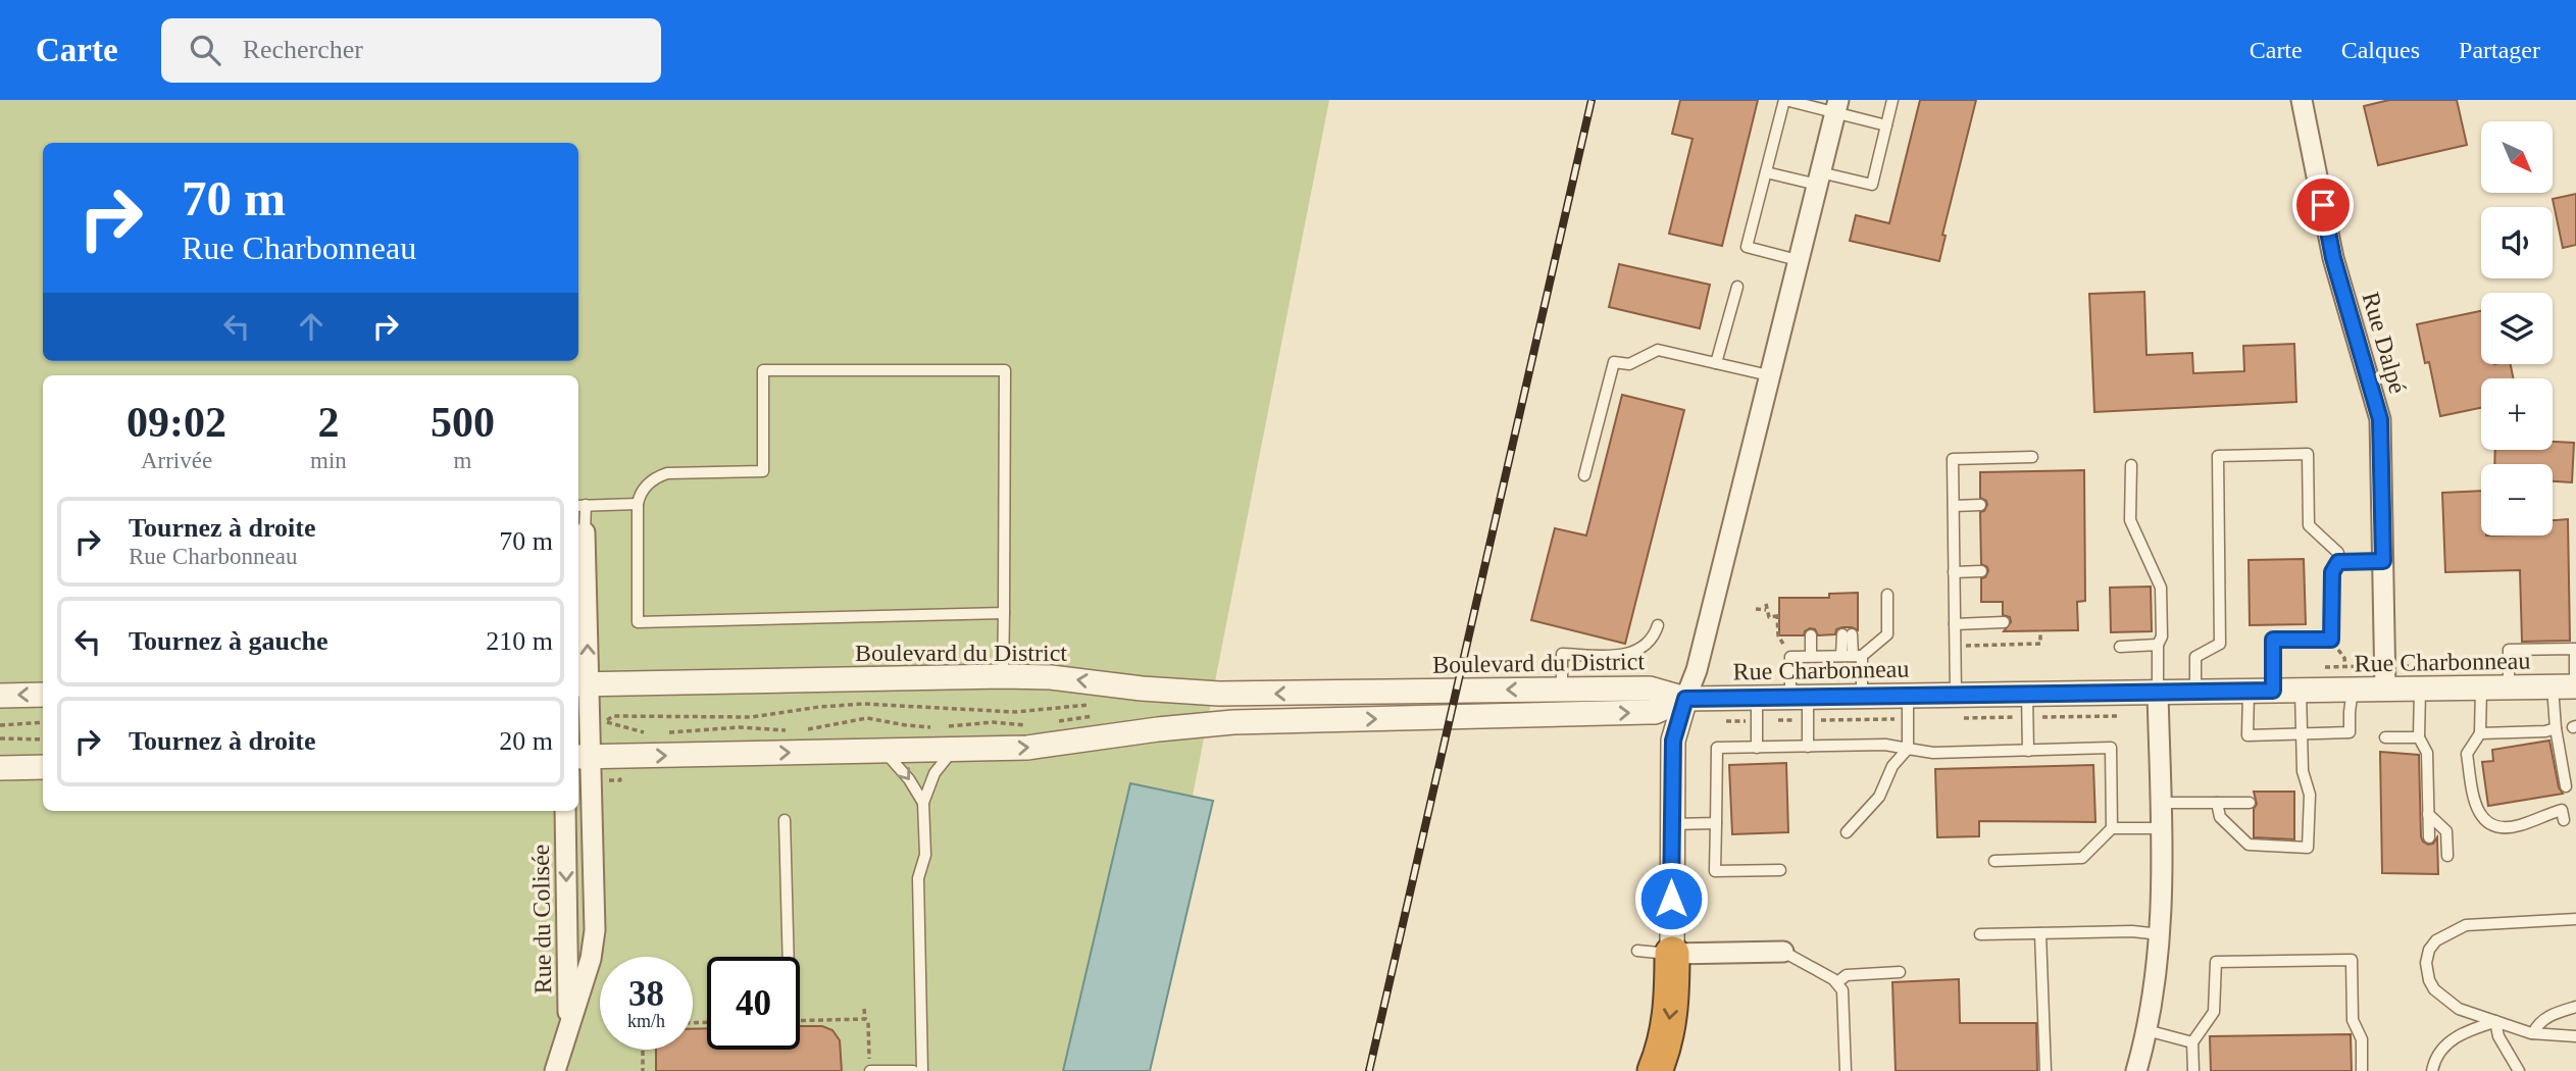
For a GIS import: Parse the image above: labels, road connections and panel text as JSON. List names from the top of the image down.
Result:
{
  "streets": {
    "street": [
      "Rue Dalpé",
      "Boulevard du District",
      "Rue Charbonneau",
      "Rue du Colisée"
    ]
  },
  "crossings": [
    ["Rue Dalpé", "Rue Charbonneau"],
    ["Boulevard du District", "Rue Charbonneau"],
    ["Boulevard du District", "Rue du Colisée"]
  ],
  "north": "bottom right",
  "page": {
    "header": "Carte",
    "search": "Rechercher",
    "nav": ["Carte", "Calques", "Partager"],
    "map_buttons": ["+", "−"],
    "turn": ["70 m", "Rue Charbonneau"],
    "eta": [
      "09:02",
      "Arrivée",
      "2",
      "min",
      "500",
      "m"
    ],
    "list": [
      {
        "name": "Tournez à droite",
        "note": "Rue Charbonneau",
        "value": "70 m"
      },
      {
        "name": "Tournez à gauche",
        "value": "210 m"
      },
      {
        "name": "Tournez à droite",
        "value": "20 m"
      }
    ],
    "speed": "38 km/h",
    "limit": "40"
  }
}
